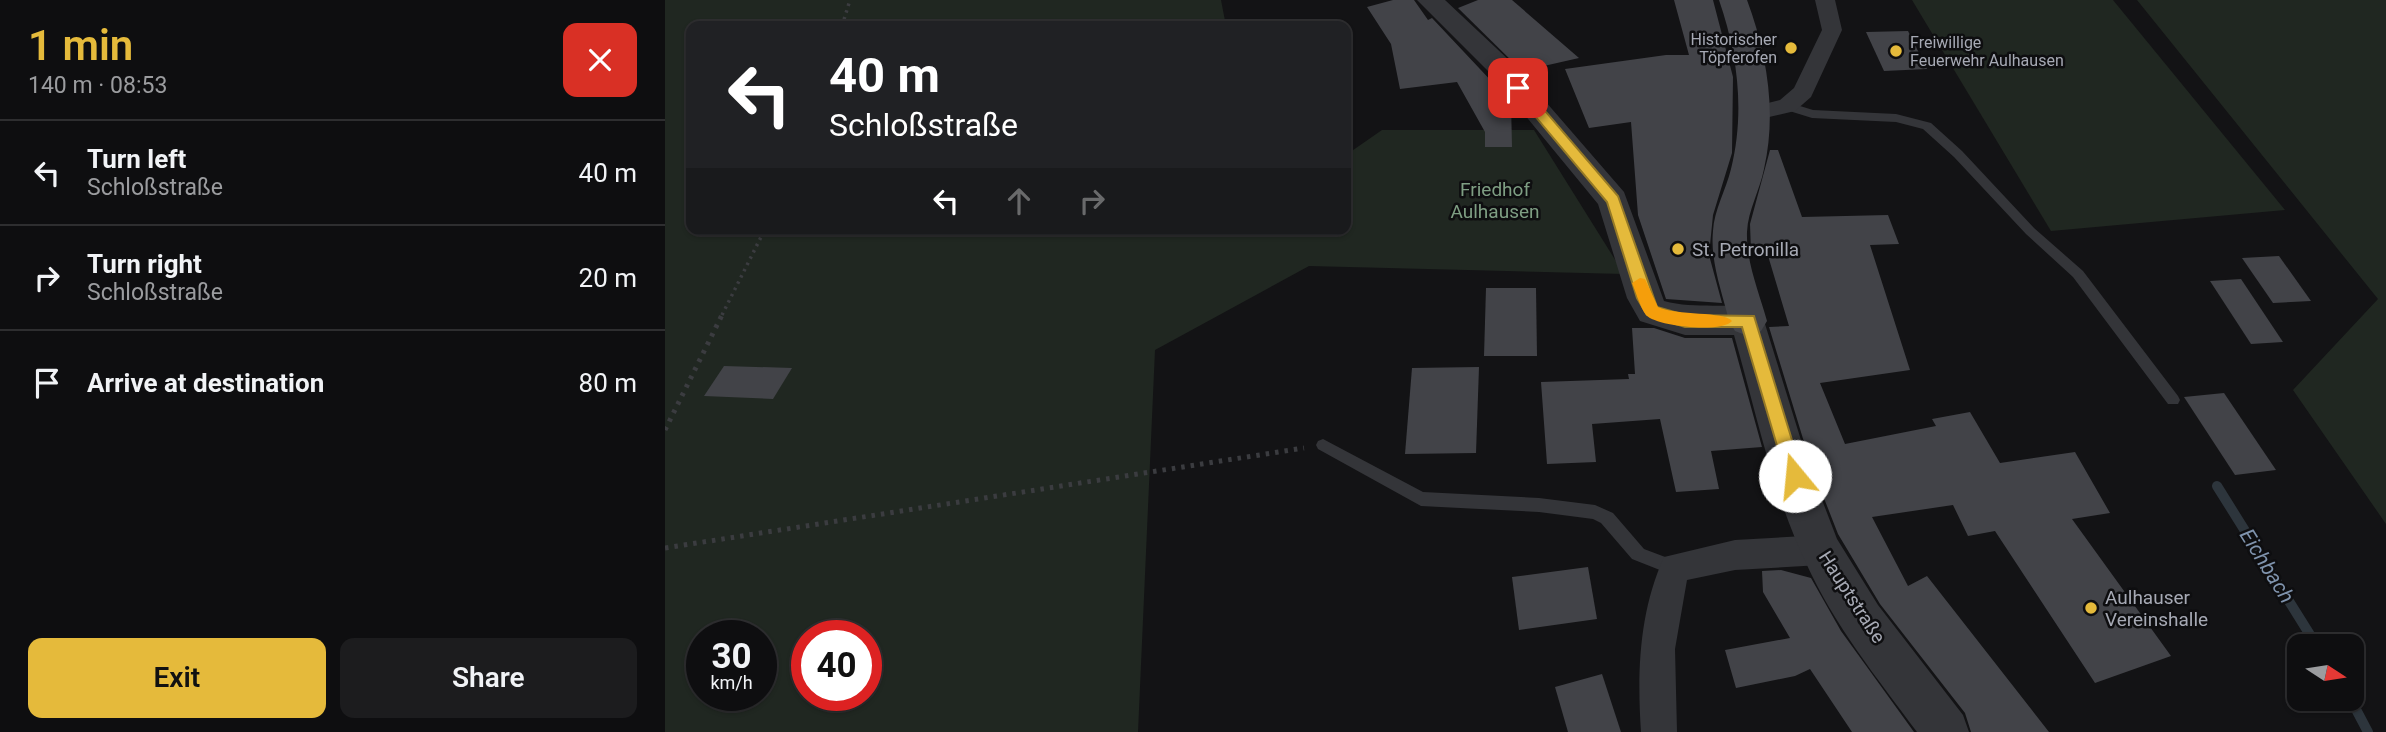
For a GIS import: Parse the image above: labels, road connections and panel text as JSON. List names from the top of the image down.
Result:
{
  "streets": {
    "main road": ["Hauptstraße"]
  },
  "water": ["Eichbach"],
  "parks": ["Friedhof Aulhausen"],
  "places": [
    "Historischer Töpferofen",
    "Freiwillige Feuerwehr Aulhausen",
    "St. Petronilla",
    "Aulhauser Vereinshalle"
  ],
  "north": "right",
  "page": {
    "heading": ["1 min", "140 m · 08:53"],
    "turn": ["40 m", "Schloßstraße"],
    "list": [
      {
        "name": "Turn left",
        "note": "Schloßstraße",
        "value": "40 m"
      },
      {
        "name": "Turn right",
        "note": "Schloßstraße",
        "value": "20 m"
      },
      {
        "name": "Arrive at destination",
        "value": "80 m"
      }
    ],
    "speed": "30 km/h",
    "limit": "40",
    "buttons": ["Exit", "Share"]
  }
}
